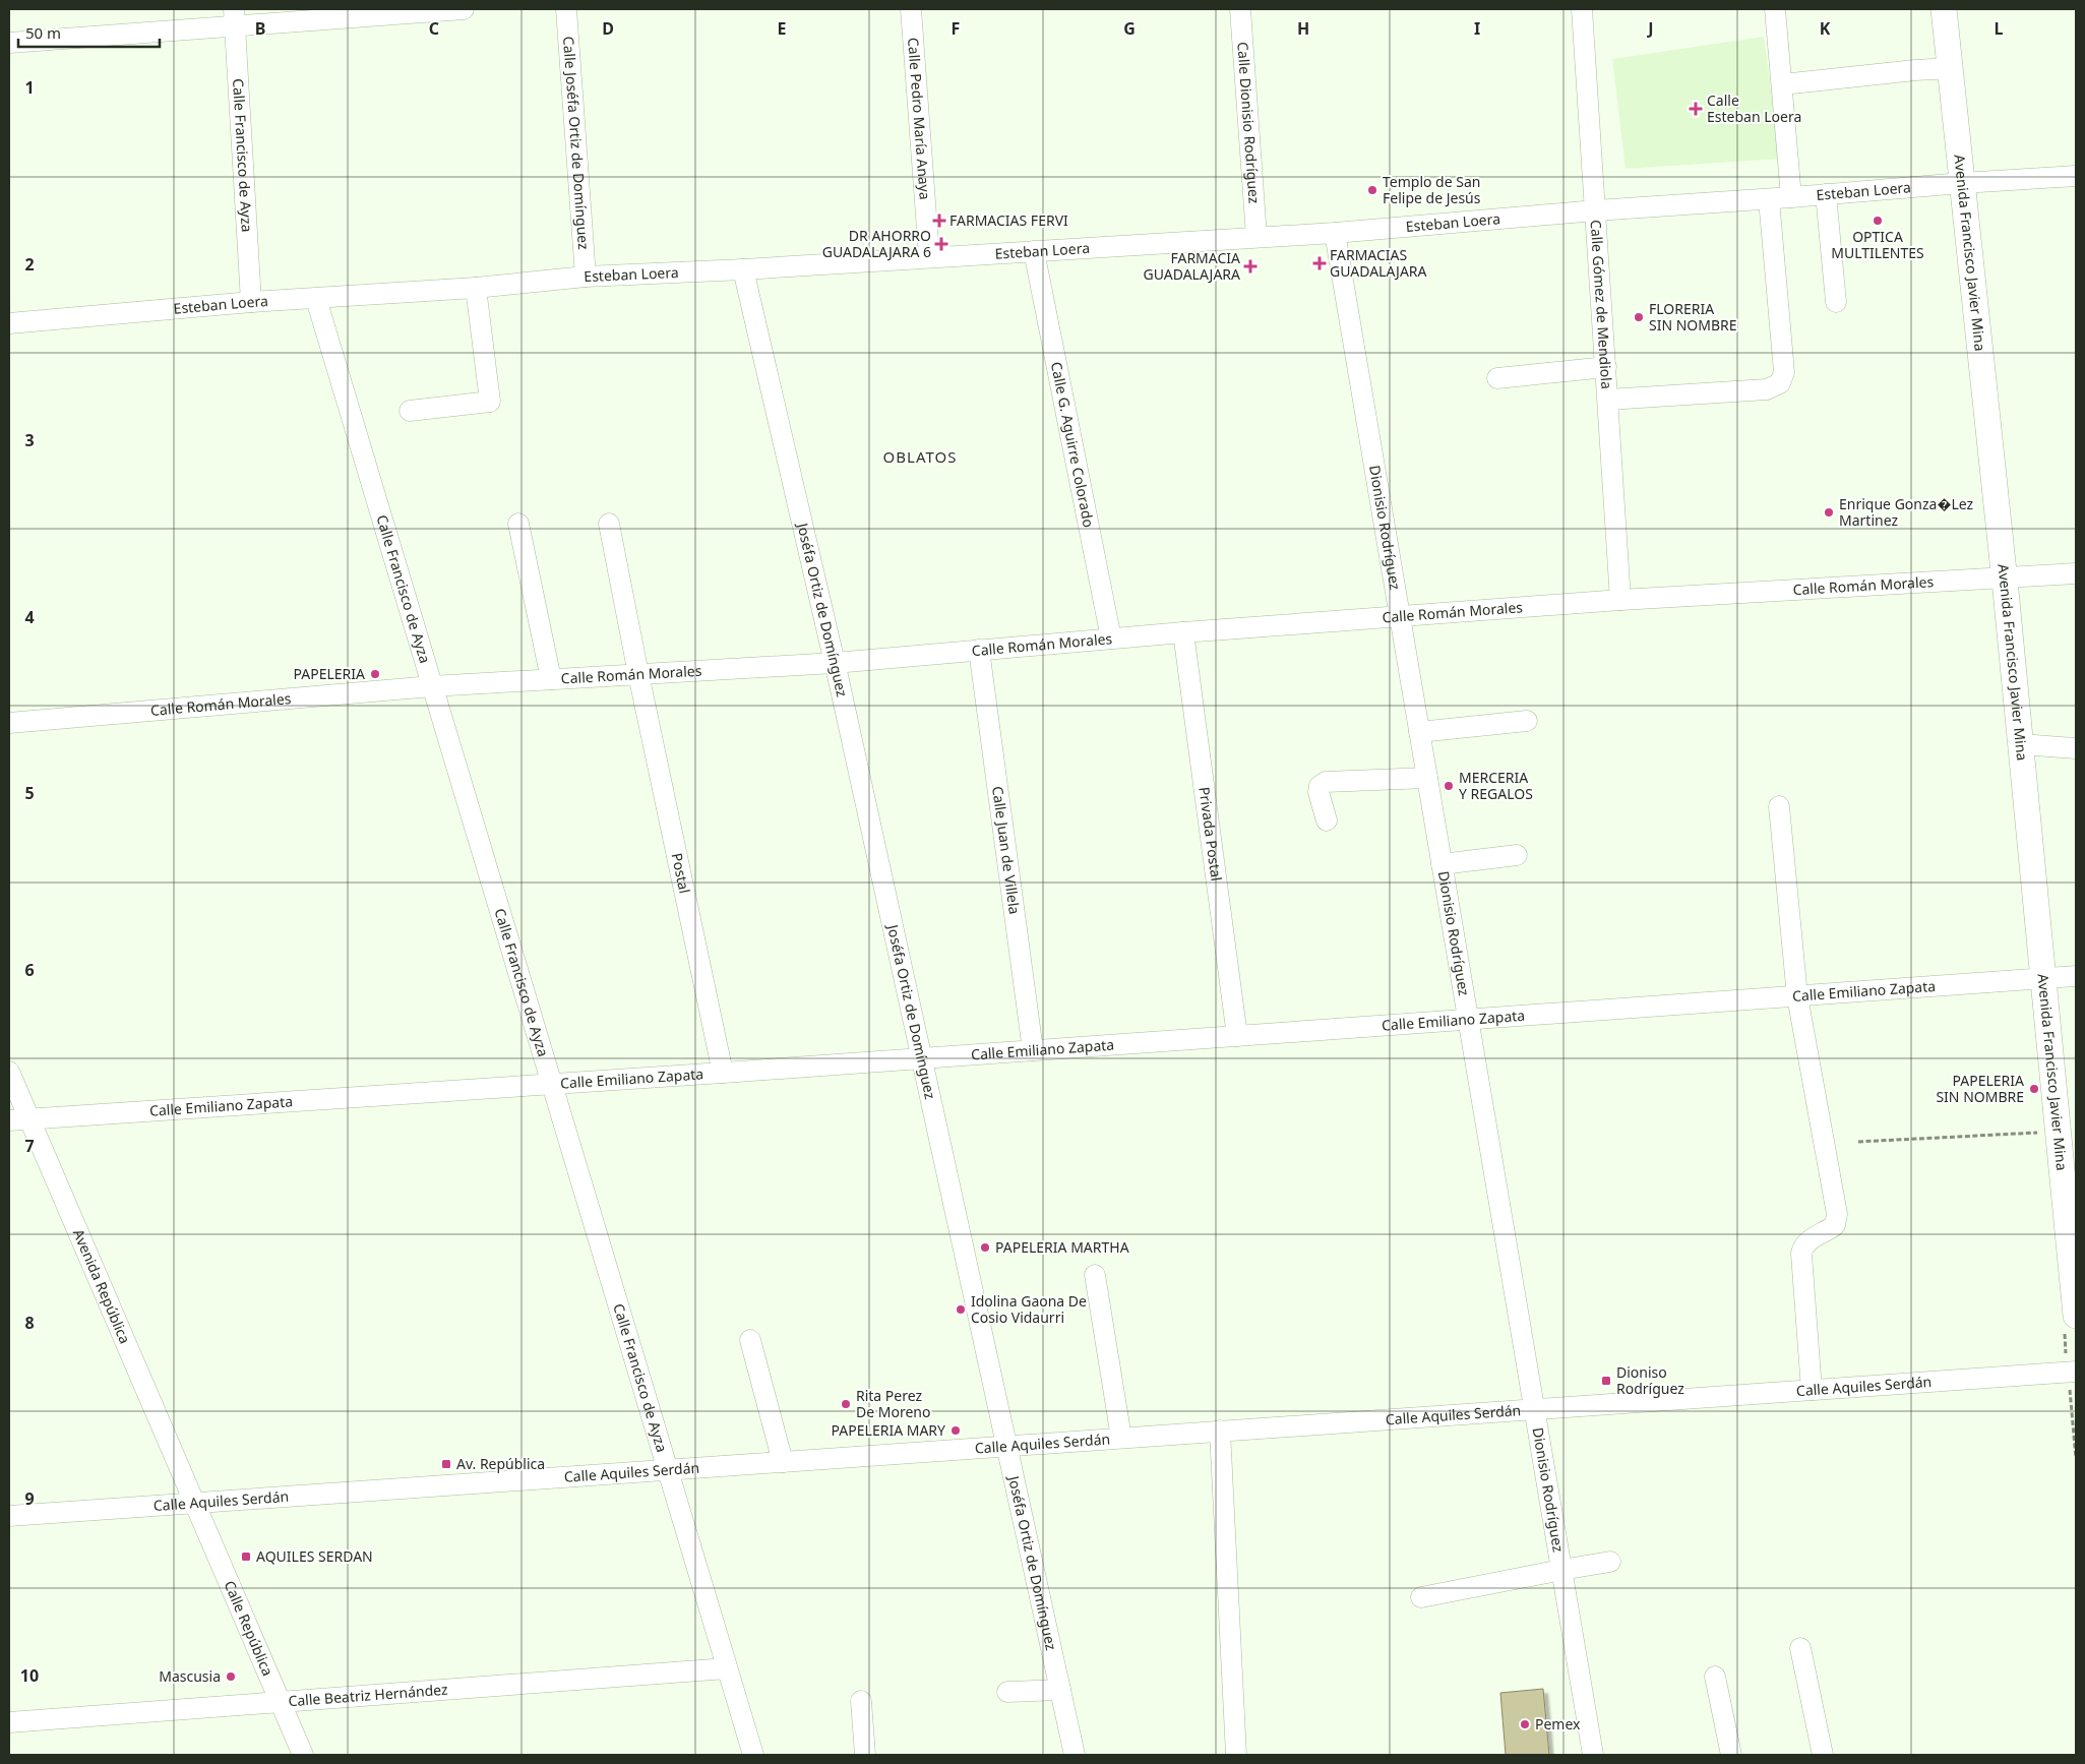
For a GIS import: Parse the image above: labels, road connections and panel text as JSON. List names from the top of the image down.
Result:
{
  "streets": {
    "main road": ["Avenida Francisco Javier Mina"],
    "street": [
      "Calle Pedro María Anaya",
      "Calle Dionisio Rodríguez",
      "Calle Joséfa Ortiz de Domínguez",
      "Calle Francisco de Ayza",
      "Esteban Loera",
      "Calle Gómez de Mendiola",
      "Calle G. Aguirre Colorado",
      "Dionisio Rodríguez",
      "Calle Román Morales",
      "Joséfa Ortiz de Domínguez",
      "Privada Postal",
      "Calle Juan de Villela",
      "Postal",
      "Calle Emiliano Zapata",
      "Avenida República",
      "Calle Aquiles Serdán",
      "Calle República",
      "Calle Beatriz Hernández"
    ]
  },
  "crossings": [
    ["Calle Pedro María Anaya", "Esteban Loera"],
    ["Calle Dionisio Rodríguez", "Esteban Loera"],
    ["Calle Joséfa Ortiz de Domínguez", "Esteban Loera"],
    ["Calle Francisco de Ayza", "Esteban Loera"],
    ["Calle Francisco de Ayza", "Calle Román Morales"],
    ["Calle Francisco de Ayza", "Calle Emiliano Zapata"],
    ["Calle Francisco de Ayza", "Calle Aquiles Serdán"],
    ["Calle Francisco de Ayza", "Calle Beatriz Hernández"],
    ["Esteban Loera", "Avenida Francisco Javier Mina"],
    ["Esteban Loera", "Calle Gómez de Mendiola"],
    ["Esteban Loera", "Calle G. Aguirre Colorado"],
    ["Esteban Loera", "Dionisio Rodríguez"],
    ["Esteban Loera", "Joséfa Ortiz de Domínguez"],
    ["Avenida Francisco Javier Mina", "Calle Román Morales"],
    ["Avenida Francisco Javier Mina", "Calle Emiliano Zapata"],
    ["Calle Gómez de Mendiola", "Calle Román Morales"],
    ["Calle G. Aguirre Colorado", "Calle Román Morales"],
    ["Dionisio Rodríguez", "Calle Román Morales"],
    ["Dionisio Rodríguez", "Calle Emiliano Zapata"],
    ["Dionisio Rodríguez", "Calle Aquiles Serdán"],
    ["Calle Román Morales", "Joséfa Ortiz de Domínguez"],
    ["Calle Román Morales", "Privada Postal"],
    ["Calle Román Morales", "Calle Juan de Villela"],
    ["Calle Román Morales", "Postal"],
    ["Joséfa Ortiz de Domínguez", "Calle Emiliano Zapata"],
    ["Joséfa Ortiz de Domínguez", "Calle Aquiles Serdán"],
    ["Privada Postal", "Calle Emiliano Zapata"],
    ["Calle Juan de Villela", "Calle Emiliano Zapata"],
    ["Postal", "Calle Emiliano Zapata"],
    ["Calle Emiliano Zapata", "Avenida República"],
    ["Avenida República", "Calle Aquiles Serdán"],
    ["Avenida República", "Calle República"],
    ["Calle Aquiles Serdán", "Calle República"],
    ["Calle República", "Calle Beatriz Hernández"]
  ],
  "districts": ["OBLATOS"],
  "places": {
    "health": [
      "Calle Esteban Loera",
      "FARMACIAS FERVI",
      "DR AHORRO GUADALAJARA 6",
      "FARMACIAS GUADALAJARA",
      "FARMACIA GUADALAJARA"
    ],
    "other": [
      "Templo de San Felipe de Jesús",
      "OPTICA MULTILENTES",
      "FLORERIA SIN NOMBRE",
      "Enrique Gonza�Lez Martinez",
      "PAPELERIA",
      "MERCERIA Y REGALOS",
      "PAPELERIA SIN NOMBRE",
      "PAPELERIA MARTHA",
      "Idolina Gaona De Cosio Vidaurri",
      "Rita Perez De Moreno",
      "PAPELERIA MARY",
      "Mascusia",
      "Pemex"
    ],
    "transit": ["Dioniso Rodríguez", "Av. República", "AQUILES SERDAN"]
  },
  "scale_bar": "50 m",
  "grid": {
    "columns": [
      "B",
      "C",
      "D",
      "E",
      "F",
      "G",
      "H",
      "I",
      "J",
      "K",
      "L"
    ],
    "rows": [
      "1",
      "2",
      "3",
      "4",
      "5",
      "6",
      "7",
      "8",
      "9",
      "10"
    ]
  }
}
